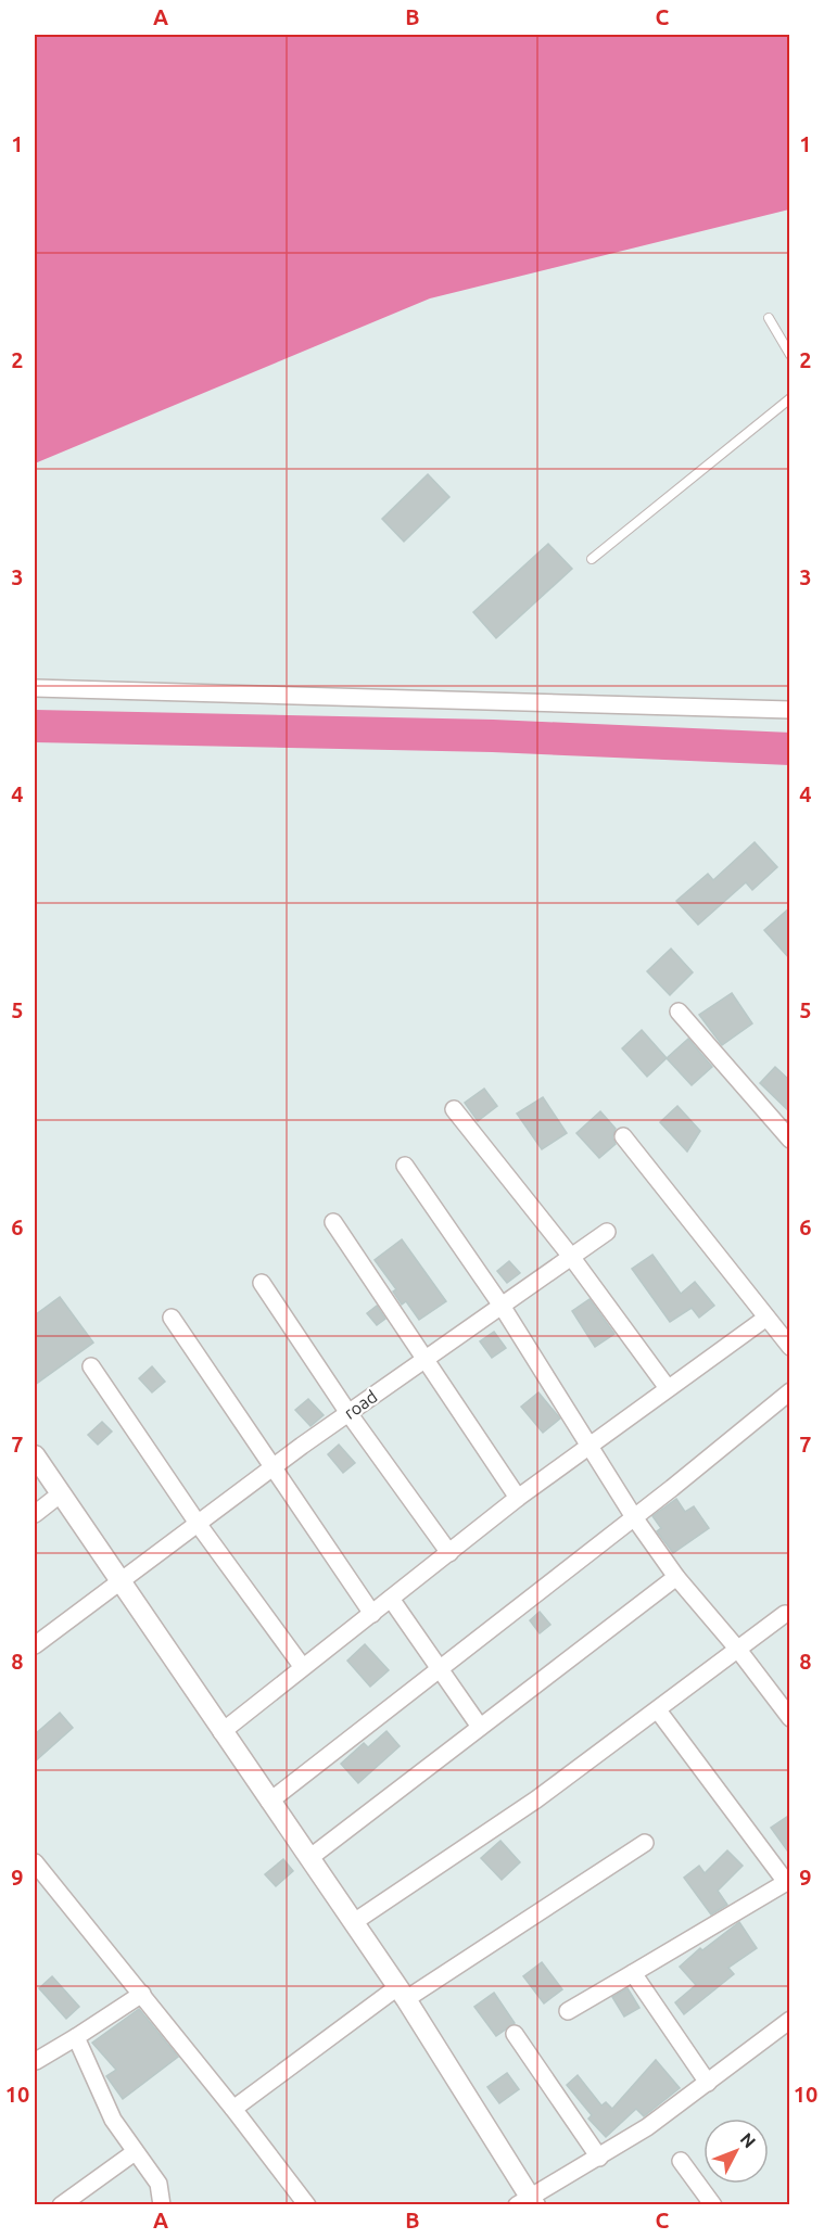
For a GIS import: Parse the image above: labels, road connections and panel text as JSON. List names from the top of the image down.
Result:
{
  "streets": {
    "street": ["road"]
  },
  "north": "top right",
  "grid": {
    "columns": ["A", "B", "C"],
    "rows": [
      "1",
      "2",
      "3",
      "4",
      "5",
      "6",
      "7",
      "8",
      "9",
      "10"
    ]
  }
}
